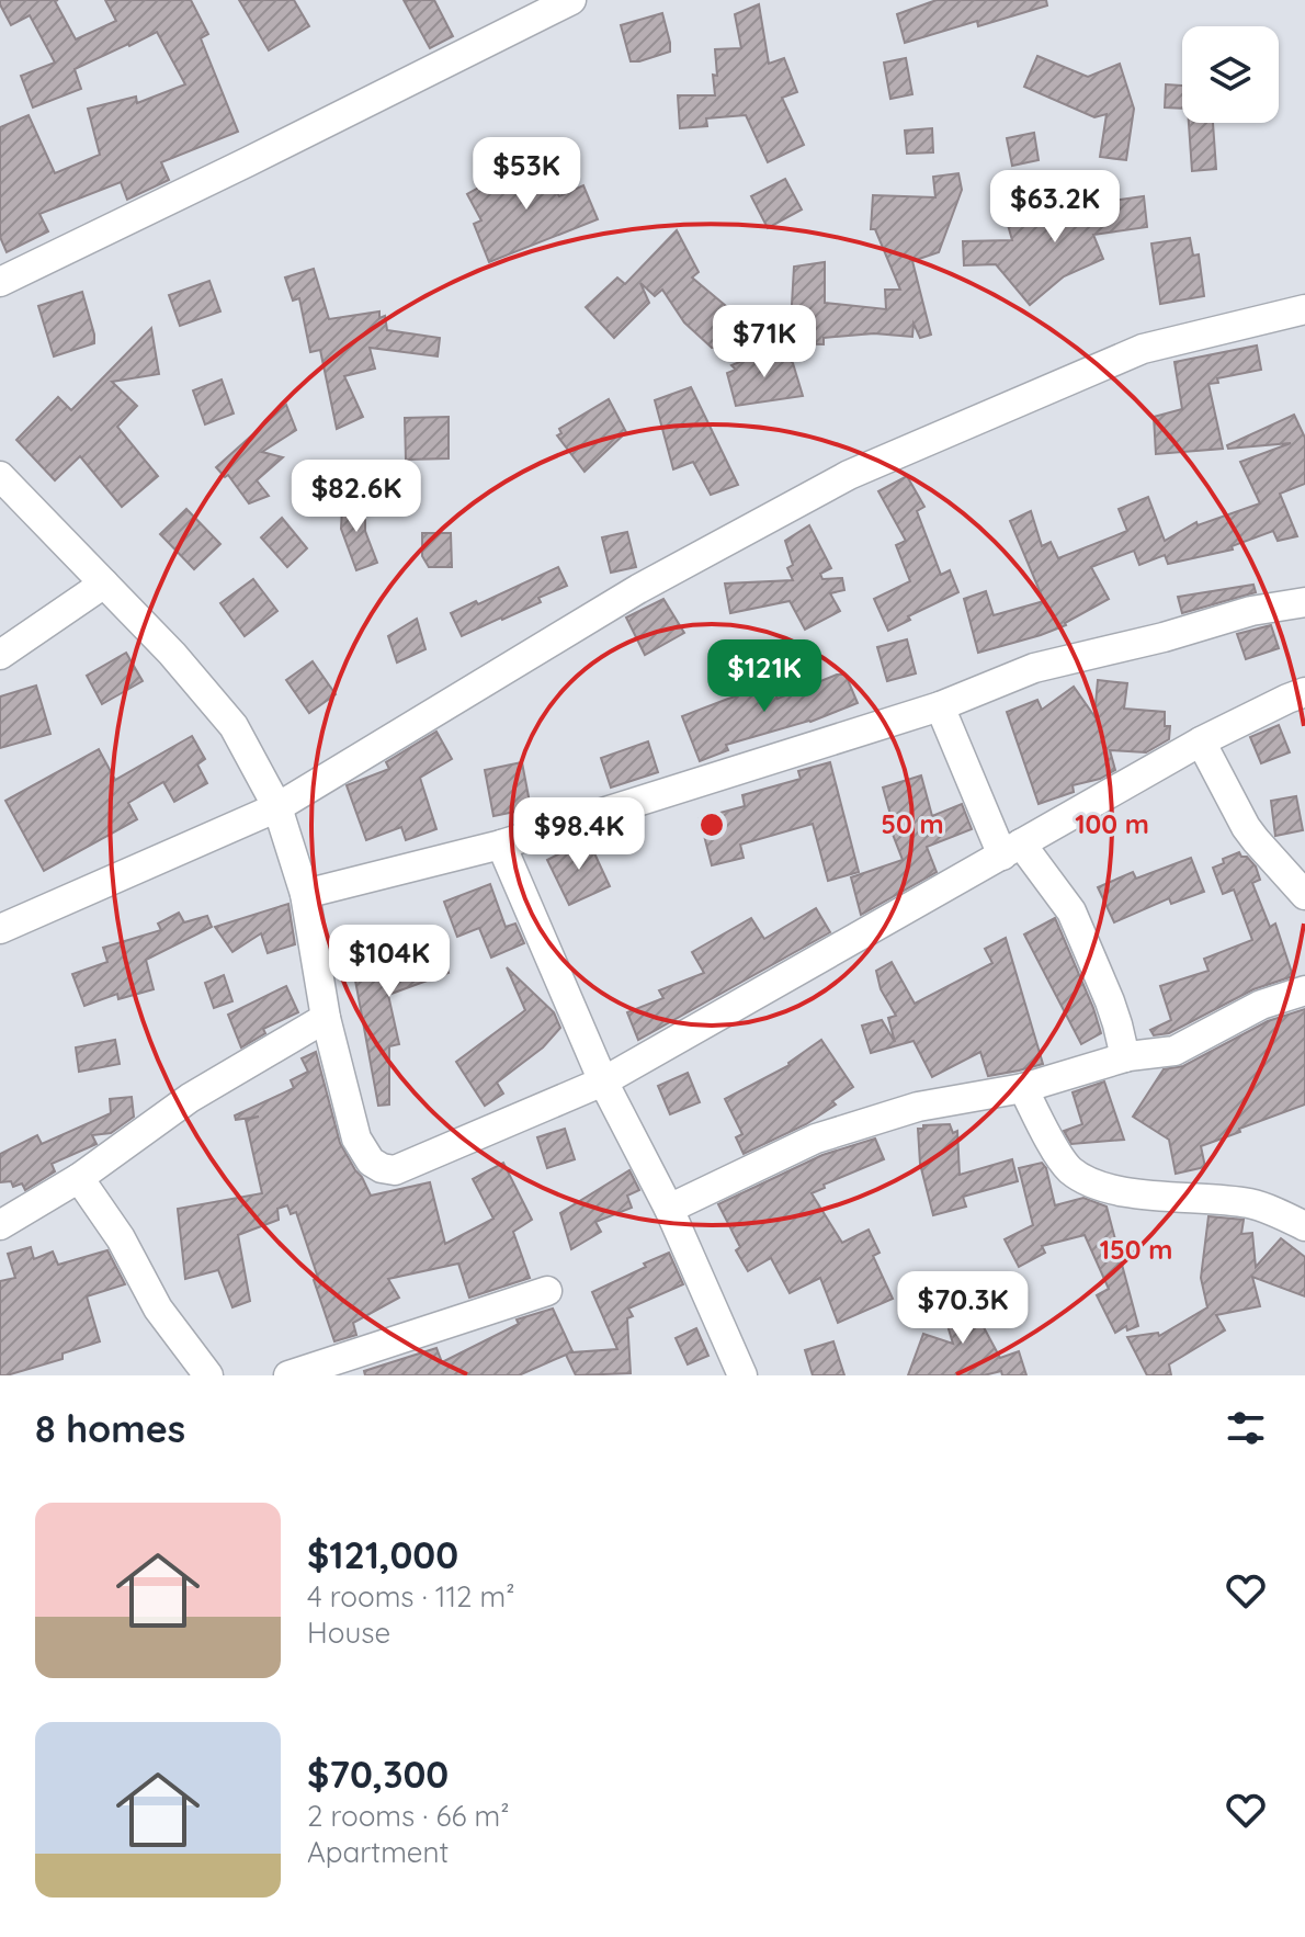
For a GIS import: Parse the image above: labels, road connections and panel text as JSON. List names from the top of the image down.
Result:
{
  "page": {
    "price": [
      "$53K",
      "$63.2K",
      "$71K",
      "$82.6K",
      "$121K",
      "$98.4K",
      "$104K",
      "$70.3K"
    ],
    "heading": "8 homes",
    "list": [
      {
        "name": "$121,000",
        "note": "4 rooms · 112 m² · House"
      },
      {
        "name": "$70,300",
        "note": "2 rooms · 66 m² · Apartment"
      }
    ]
  },
  "rings": ["50 m", "100 m", "150 m"]
}
